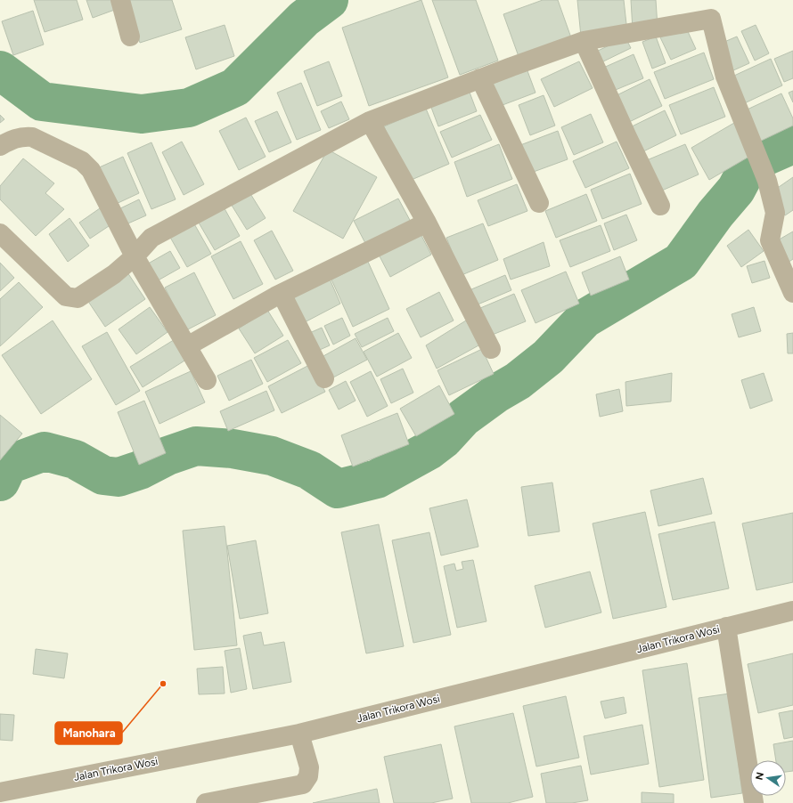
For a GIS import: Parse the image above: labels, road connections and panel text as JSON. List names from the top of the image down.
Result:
{
  "streets": {
    "street": ["Jalan Trikora Wosi"]
  },
  "places": ["Manohara"],
  "north": "left"
}
